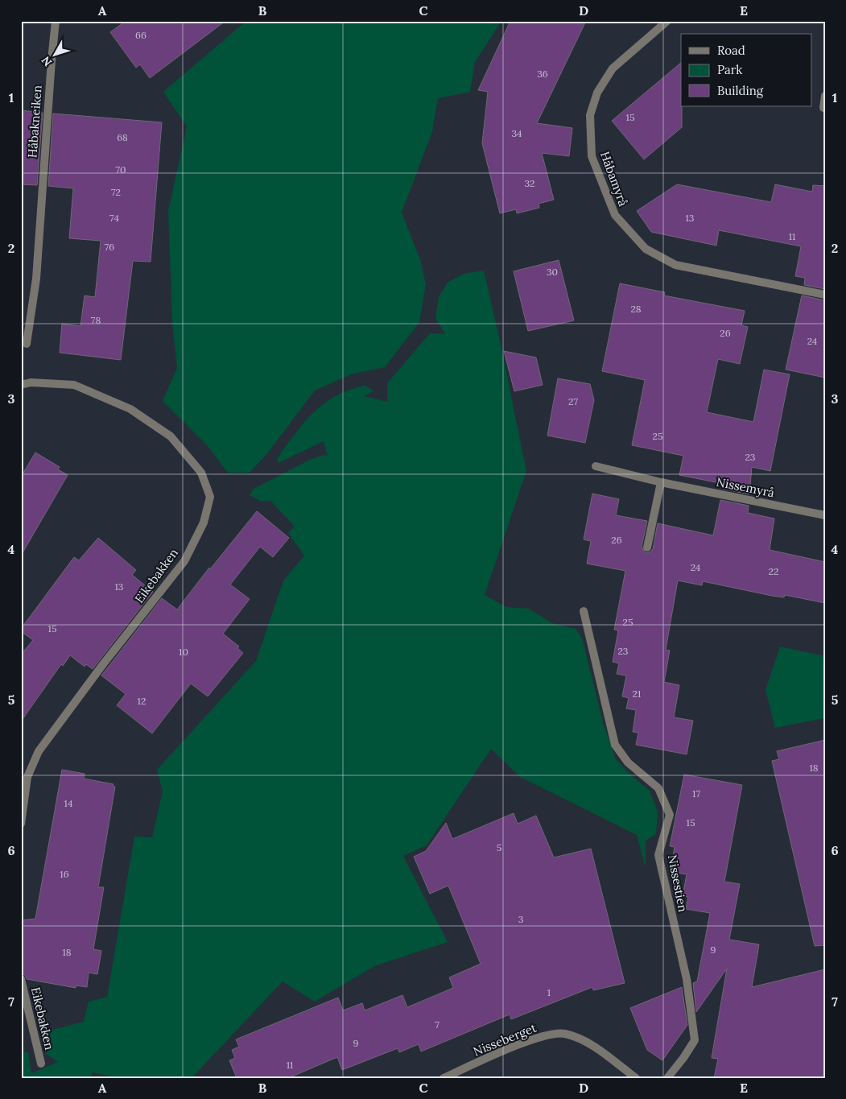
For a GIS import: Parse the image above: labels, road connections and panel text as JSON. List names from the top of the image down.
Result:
{
  "streets": {
    "street": [
      "Håbakneiken",
      "Håbamyrå",
      "Nissemyrå",
      "Eikebakken",
      "Nissestien",
      "Nisseberget"
    ]
  },
  "house_numbers": [
    "66",
    "36",
    "15",
    "34",
    "68",
    "70",
    "32",
    "72",
    "74",
    "13",
    "11",
    "76",
    "30",
    "28",
    "78",
    "26",
    "24",
    "27",
    "25",
    "23",
    "26",
    "24",
    "22",
    "13",
    "25",
    "15",
    "23",
    "10",
    "21",
    "12",
    "18",
    "17",
    "14",
    "15",
    "5",
    "16",
    "3",
    "9",
    "18",
    "1",
    "7",
    "9",
    "11"
  ],
  "legend": ["Road", "Park", "Building"],
  "north": "bottom left",
  "grid": {
    "columns": [
      "A",
      "B",
      "C",
      "D",
      "E"
    ],
    "rows": [
      "1",
      "2",
      "3",
      "4",
      "5",
      "6",
      "7"
    ]
  }
}
